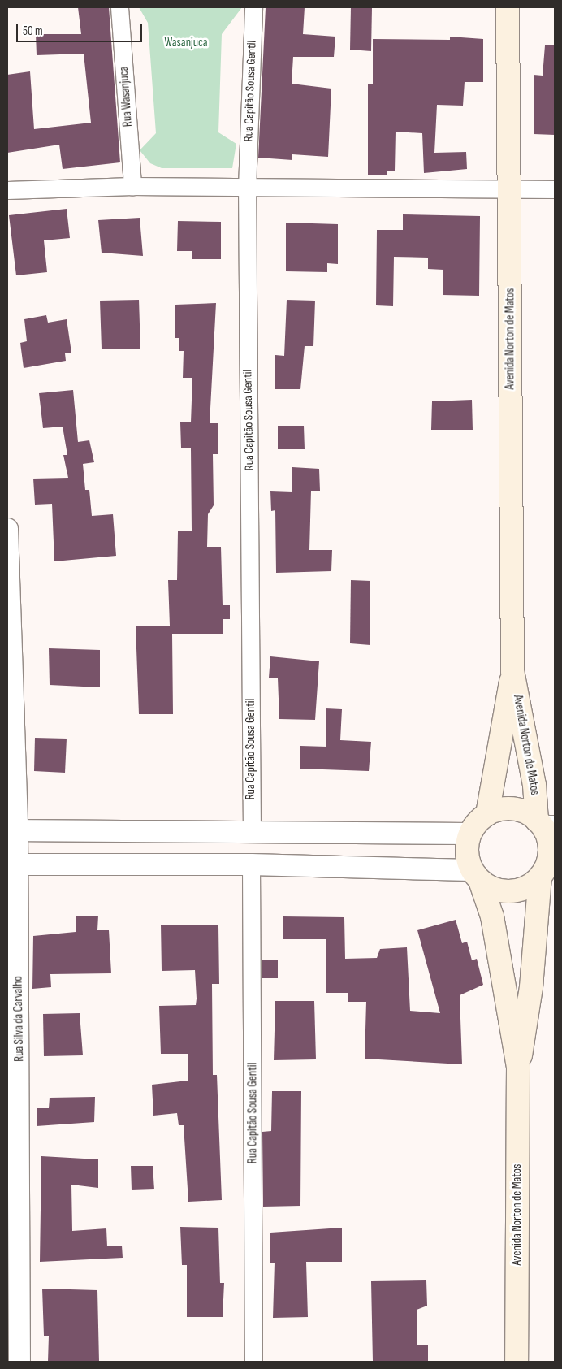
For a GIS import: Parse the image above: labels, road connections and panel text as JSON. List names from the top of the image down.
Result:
{
  "streets": {
    "main road": ["Avenida Norton de Matos"],
    "street": ["Rua Capitão Sousa Gentil", "Rua Wasanjuca", "Rua Silva da Carvalho"]
  },
  "parks": ["Wasanjuca"],
  "scale_bar": "50 m"
}
